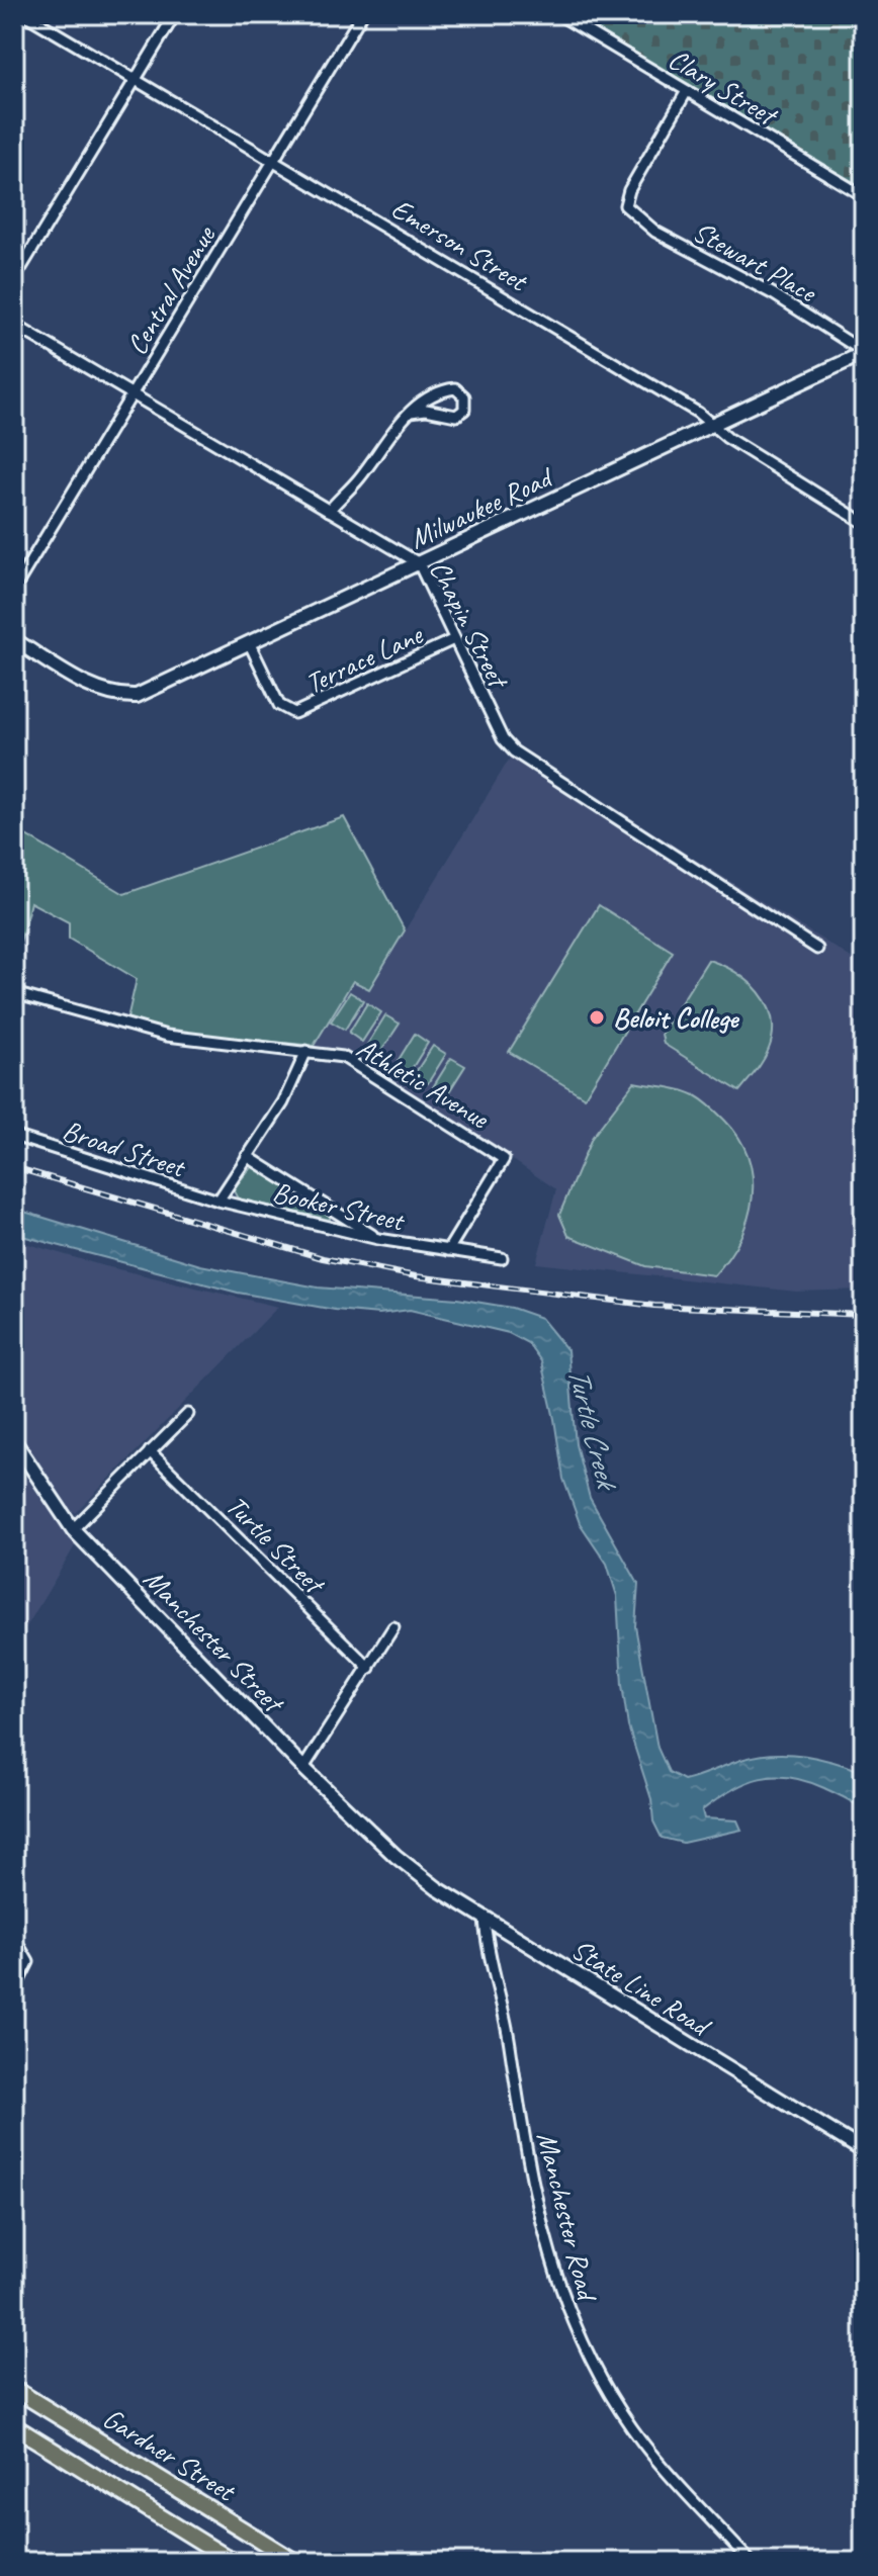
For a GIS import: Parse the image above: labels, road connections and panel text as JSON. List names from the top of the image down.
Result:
{
  "streets": {
    "main road": ["Gardner Street"],
    "street": [
      "Clary Street",
      "Emerson Street",
      "Stewart Place",
      "Central Avenue",
      "Milwaukee Road",
      "Chapin Street",
      "Terrace Lane",
      "Athletic Avenue",
      "Broad Street",
      "Booker Street",
      "Turtle Street",
      "Manchester Street",
      "State Line Road",
      "Manchester Road"
    ]
  },
  "crossings": [
    ["Clary Street", "Stewart Place"],
    ["Emerson Street", "Central Avenue"],
    ["Emerson Street", "Milwaukee Road"],
    ["Stewart Place", "Milwaukee Road"],
    ["Central Avenue", "Chapin Street"],
    ["Milwaukee Road", "Chapin Street"],
    ["Milwaukee Road", "Terrace Lane"],
    ["Chapin Street", "Terrace Lane"],
    ["Athletic Avenue", "Booker Street"],
    ["Broad Street", "Booker Street"],
    ["Manchester Street", "State Line Road"],
    ["State Line Road", "Manchester Road"]
  ],
  "water": ["Turtle Creek"],
  "places": ["Beloit College"]
}
